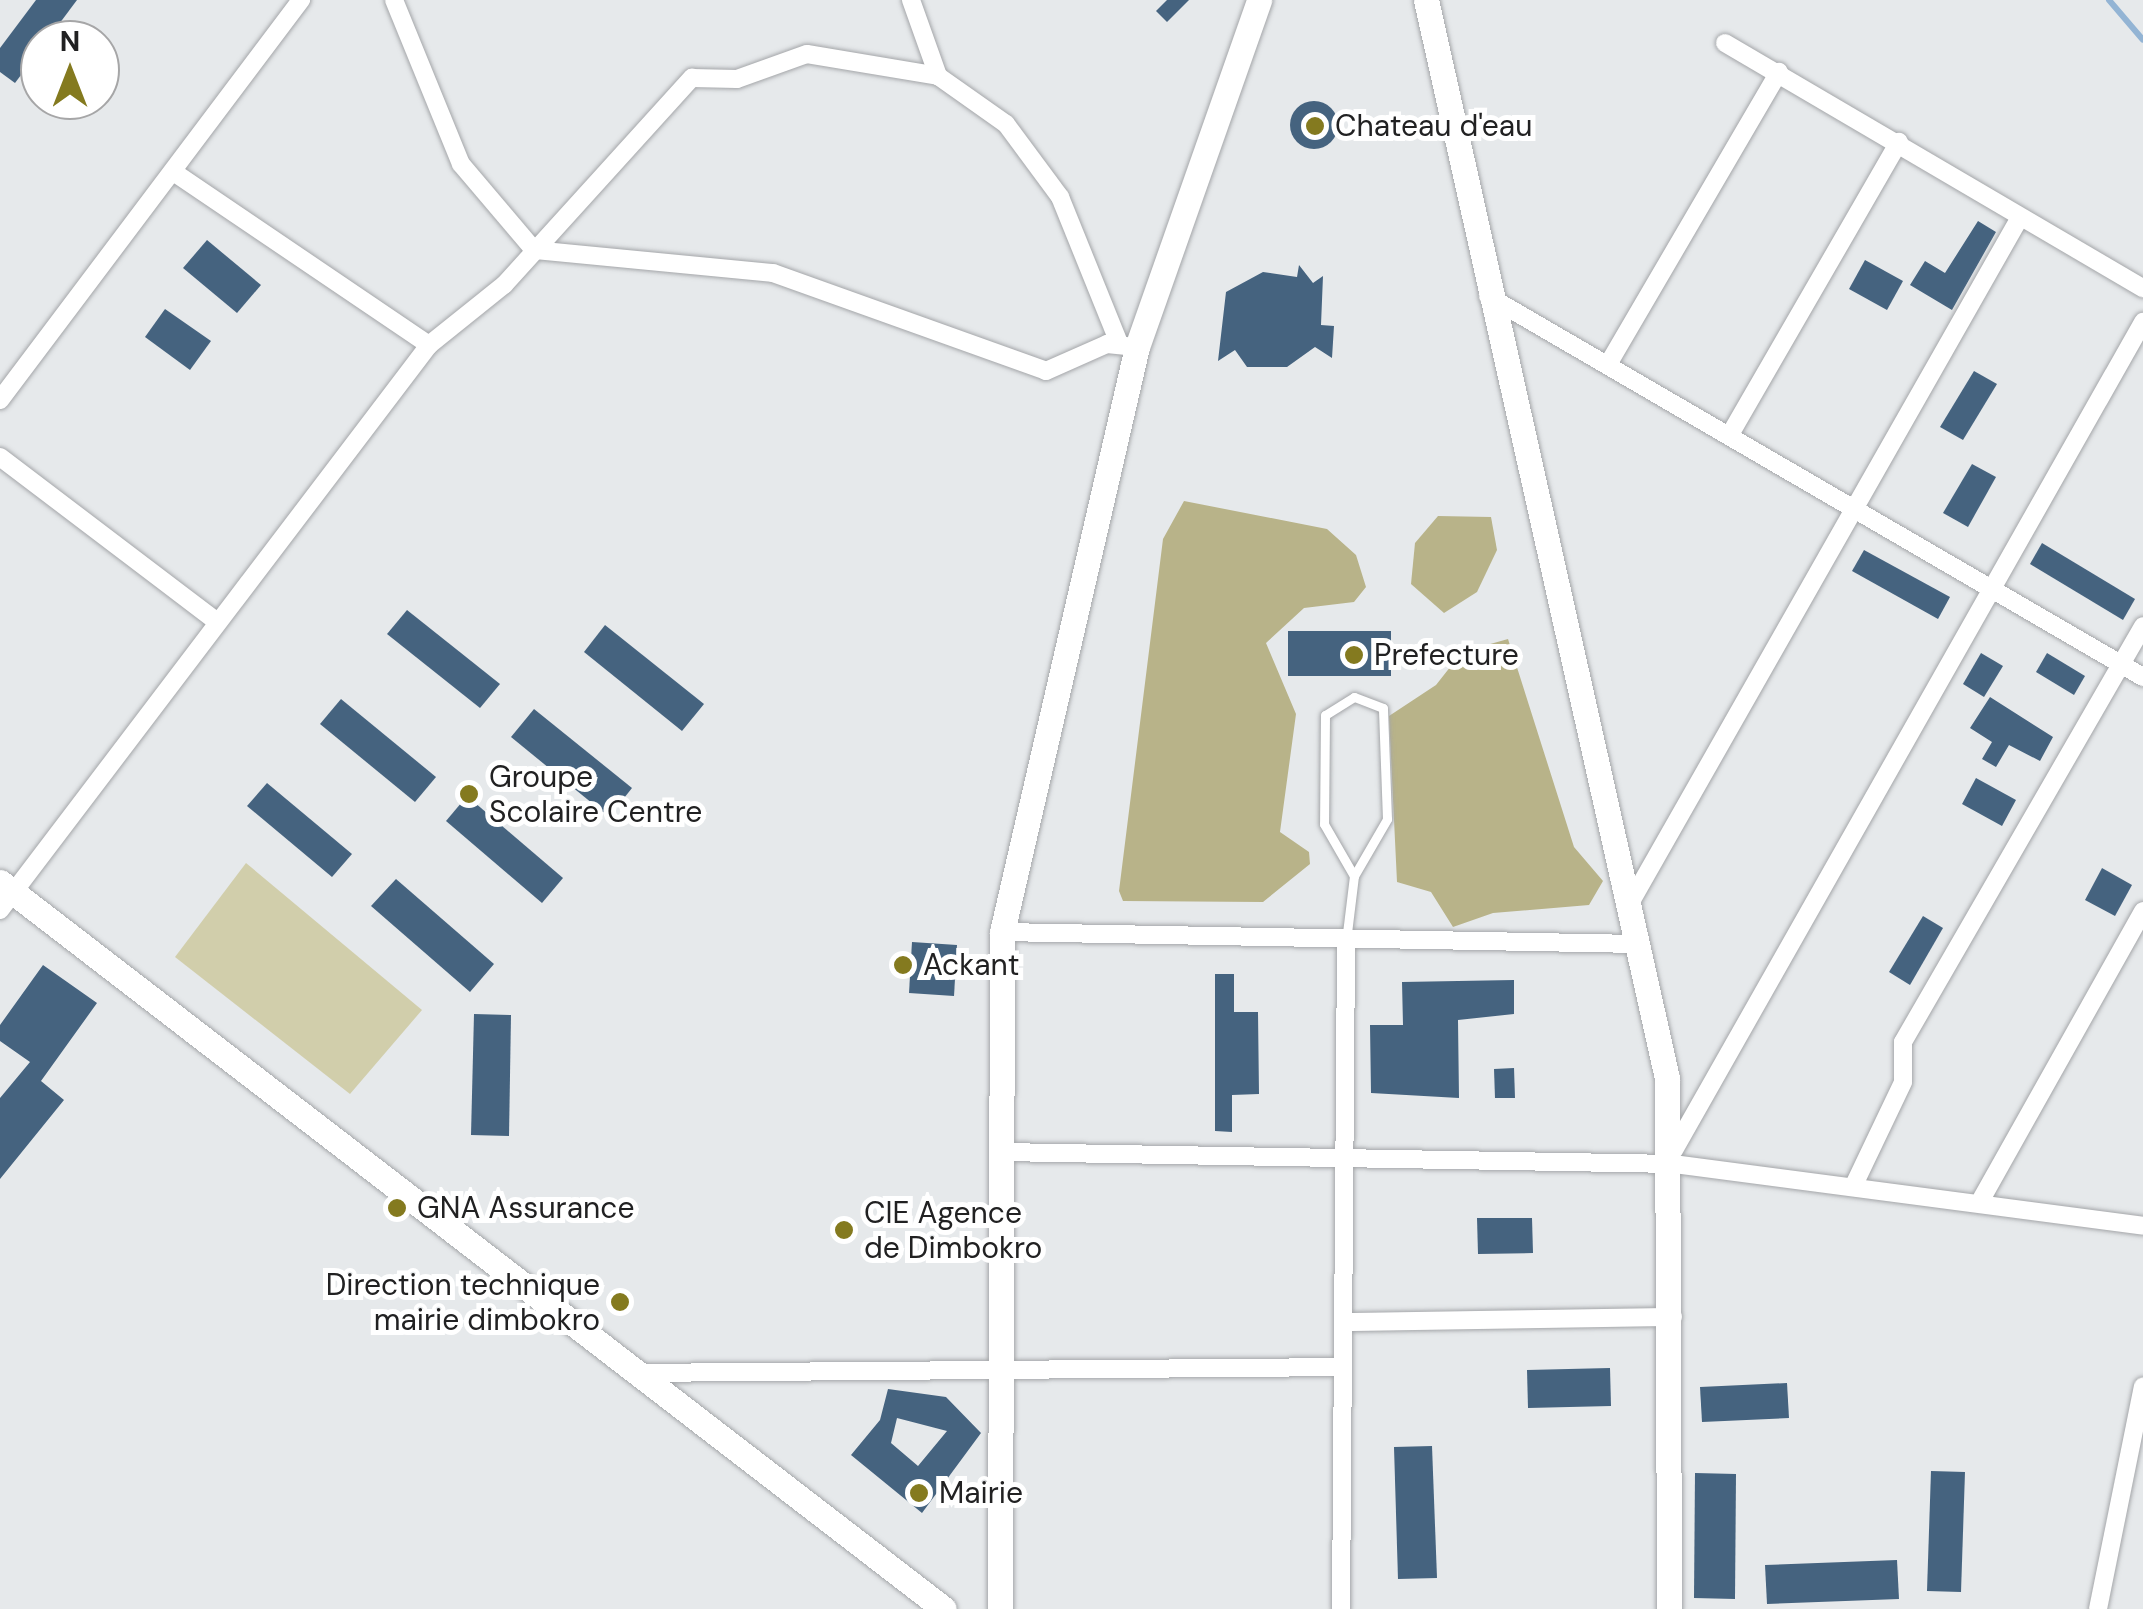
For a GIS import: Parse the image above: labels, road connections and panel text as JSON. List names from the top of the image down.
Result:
{
  "places": [
    "Chateau d'eau",
    "Prefecture",
    "Groupe Scolaire Centre",
    "Ackant",
    "GNA Assurance",
    "CIE Agence de Dimbokro",
    "Direction technique mairie dimbokro",
    "Mairie"
  ],
  "north": "top"
}
